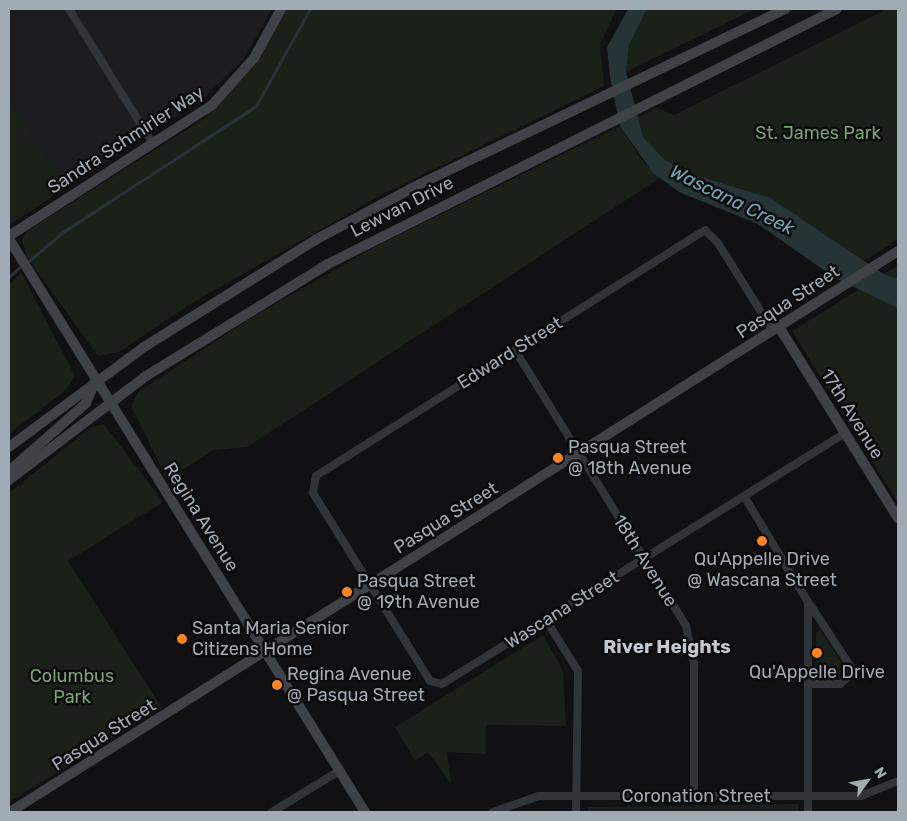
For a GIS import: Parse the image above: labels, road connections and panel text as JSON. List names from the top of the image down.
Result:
{
  "streets": {
    "street": [
      "Sandra Schmirler Way",
      "Lewvan Drive",
      "Pasqua Street",
      "Edward Street",
      "17th Avenue",
      "Regina Avenue",
      "18th Avenue",
      "Wascana Street",
      "Coronation Street"
    ]
  },
  "crossings": [
    ["Sandra Schmirler Way", "Regina Avenue"],
    ["Lewvan Drive", "Regina Avenue"],
    ["Pasqua Street", "Edward Street"],
    ["Pasqua Street", "17th Avenue"],
    ["Pasqua Street", "Regina Avenue"],
    ["Pasqua Street", "18th Avenue"],
    ["Pasqua Street", "Wascana Street"],
    ["Edward Street", "17th Avenue"],
    ["Edward Street", "18th Avenue"],
    ["Edward Street", "Wascana Street"],
    ["17th Avenue", "Wascana Street"],
    ["18th Avenue", "Wascana Street"],
    ["18th Avenue", "Coronation Street"]
  ],
  "districts": ["River Heights"],
  "water": ["Wascana Creek"],
  "parks": ["St. James Park", "Columbus Park"],
  "places": [
    "Pasqua Street @ 18th Avenue",
    "Qu'Appelle Drive @ Wascana Street",
    "Pasqua Street @ 19th Avenue",
    "Santa Maria Senior Citizens Home",
    "Qu'Appelle Drive",
    "Regina Avenue @ Pasqua Street"
  ],
  "north": "top right"
}
